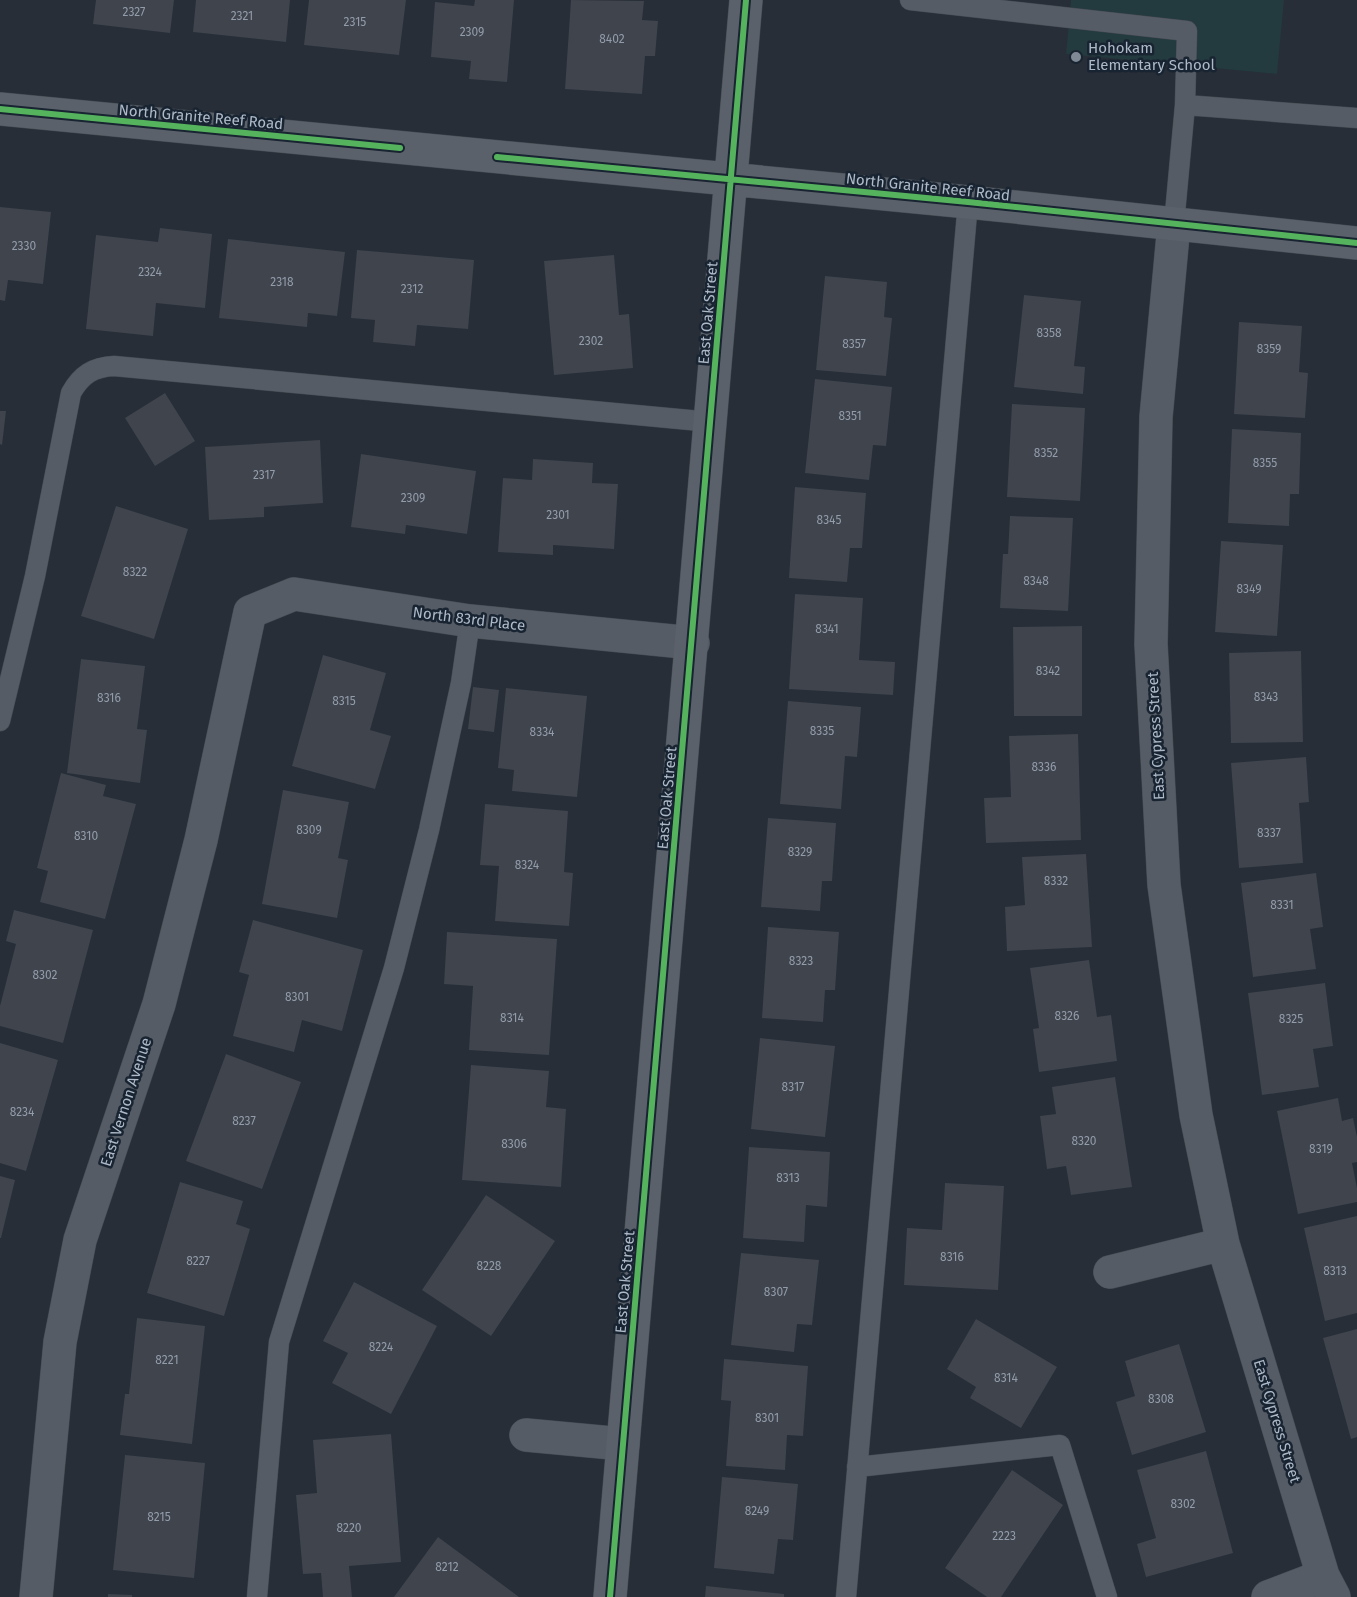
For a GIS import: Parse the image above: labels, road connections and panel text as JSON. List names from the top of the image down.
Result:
{
  "streets": {
    "street": [
      "North Granite Reef Road",
      "East Oak Street",
      "North 83rd Place",
      "East Cypress Street",
      "East Vernon Avenue"
    ]
  },
  "crossings": [
    ["North Granite Reef Road", "East Oak Street"],
    ["North Granite Reef Road", "East Cypress Street"],
    ["East Oak Street", "North 83rd Place"],
    ["North 83rd Place", "East Vernon Avenue"]
  ],
  "places": ["Hohokam Elementary School"],
  "house_numbers": [
    "2327",
    "2321",
    "2315",
    "2309",
    "8402",
    "2330",
    "2324",
    "2318",
    "2312",
    "8358",
    "2302",
    "8357",
    "8359",
    "8351",
    "8352",
    "8355",
    "2317",
    "2309",
    "2301",
    "8345",
    "8322",
    "8348",
    "8349",
    "8341",
    "8342",
    "8343",
    "8316",
    "8315",
    "8335",
    "8334",
    "8336",
    "8309",
    "8337",
    "8310",
    "8329",
    "8324",
    "8332",
    "8331",
    "8323",
    "8302",
    "8301",
    "8326",
    "8314",
    "8325",
    "8317",
    "8234",
    "8237",
    "8320",
    "8306",
    "8319",
    "8313",
    "8316",
    "8227",
    "8228",
    "8313",
    "8307",
    "8224",
    "8221",
    "8314",
    "8308",
    "8301",
    "8302",
    "8249",
    "8215",
    "8220",
    "2223",
    "8212"
  ]
}
